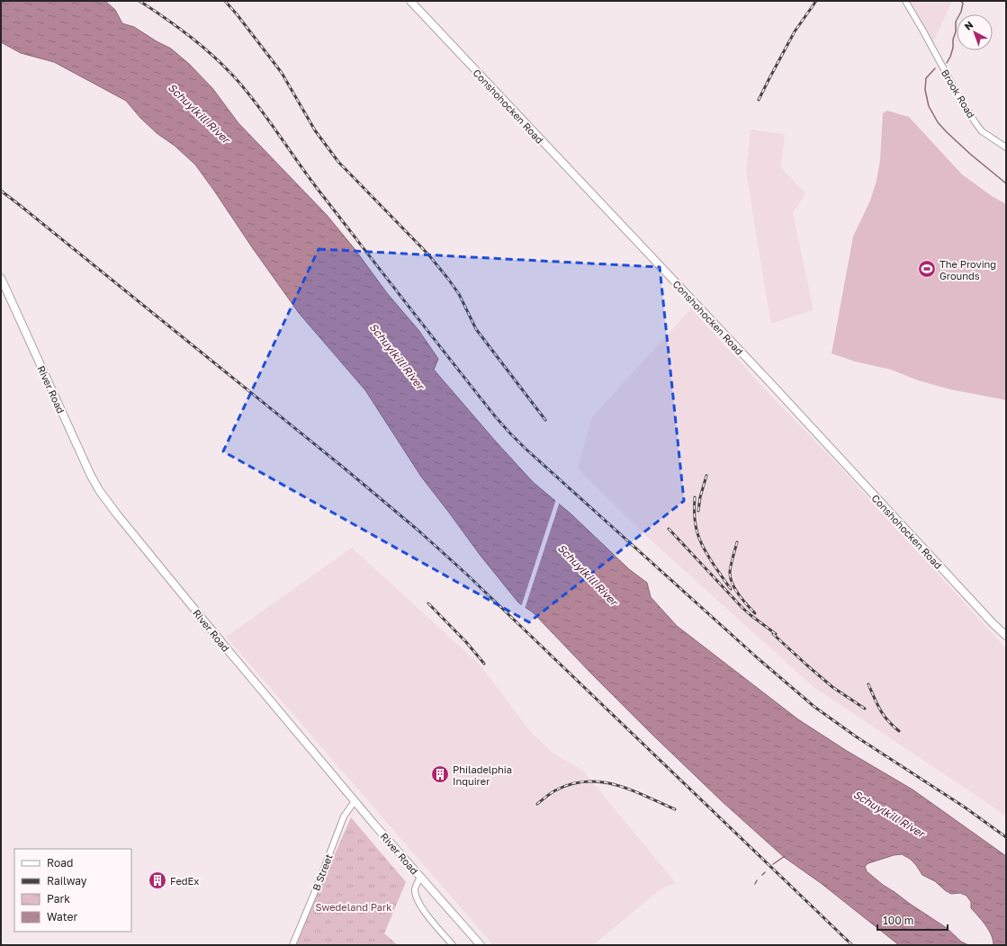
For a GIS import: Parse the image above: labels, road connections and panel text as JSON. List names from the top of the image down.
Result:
{
  "streets": {
    "main road": ["Conshohocken Road", "River Road"],
    "street": ["Brook Road", "B Street"]
  },
  "crossings": [
    ["River Road", "B Street"]
  ],
  "water": ["Schuylkill River"],
  "parks": ["Swedeland Park"],
  "places": {
    "sports": ["The Proving Grounds"],
    "building": ["Philadelphia Inquirer", "FedEx"]
  },
  "legend": [
    "Road",
    "Railway",
    "Park",
    "Water"
  ],
  "scale_bar": "100 m",
  "north": "top left"
}
